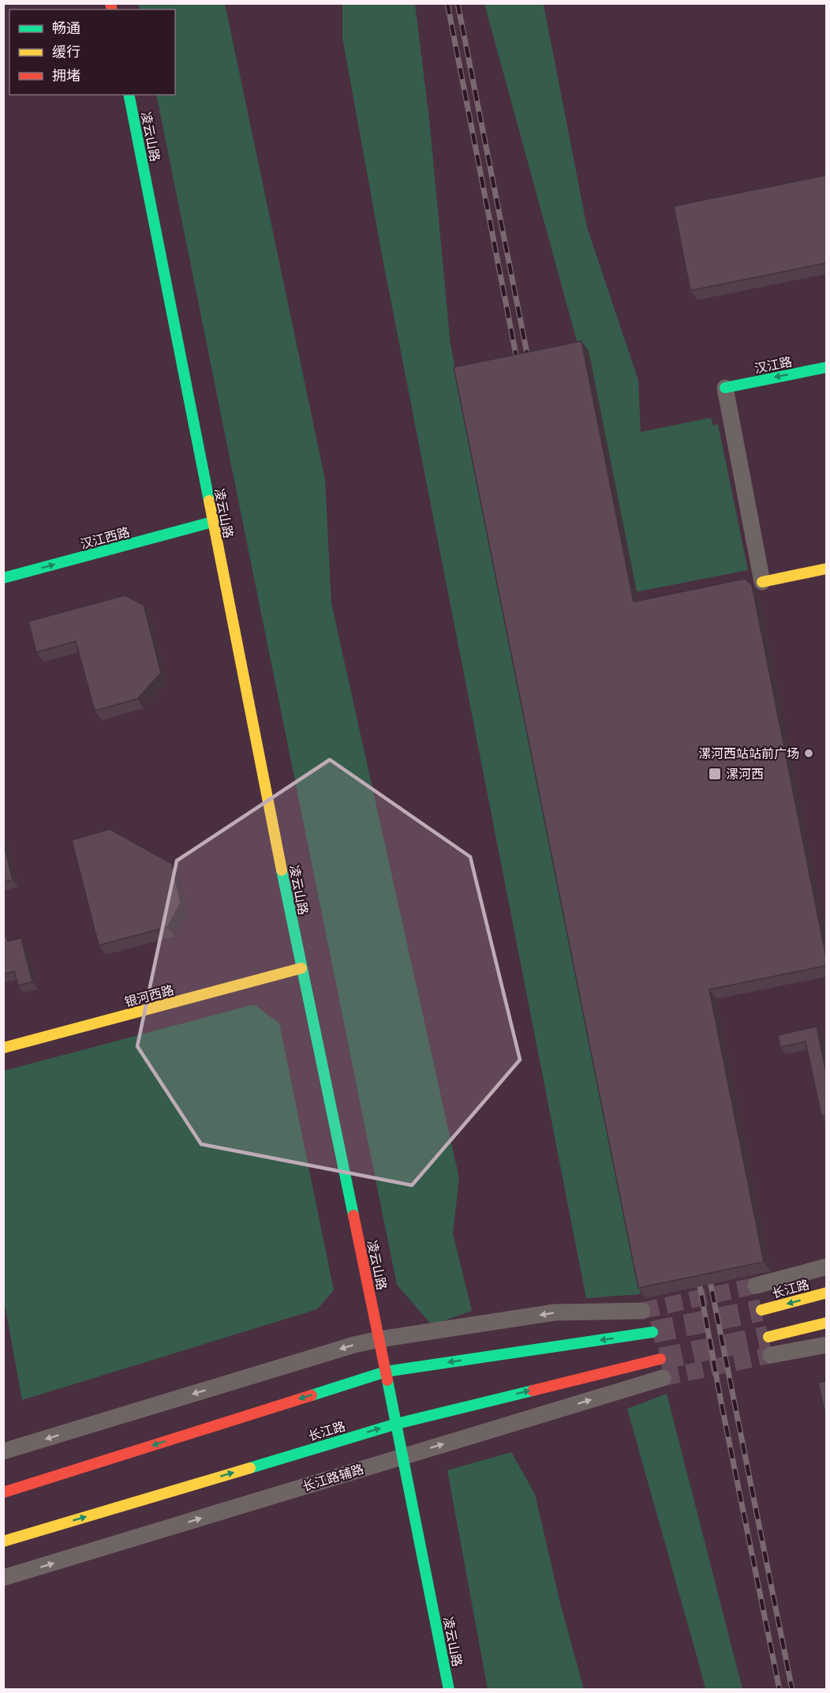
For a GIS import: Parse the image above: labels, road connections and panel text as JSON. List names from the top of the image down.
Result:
{
  "streets": {
    "street": [
      "凌云山路",
      "汉江路",
      "汉江西路",
      "银河西路",
      "长江路",
      "长江路辅路"
    ]
  },
  "crossings": [
    ["凌云山路", "汉江西路"],
    ["凌云山路", "银河西路"],
    ["凌云山路", "长江路"],
    ["凌云山路", "长江路辅路"]
  ],
  "one_way": ["汉江路", "汉江西路"],
  "places": {
    "other": ["漯河西站站前广场"],
    "transit": ["漯河西"]
  },
  "legend": ["畅通", "缓行", "拥堵"]
}
